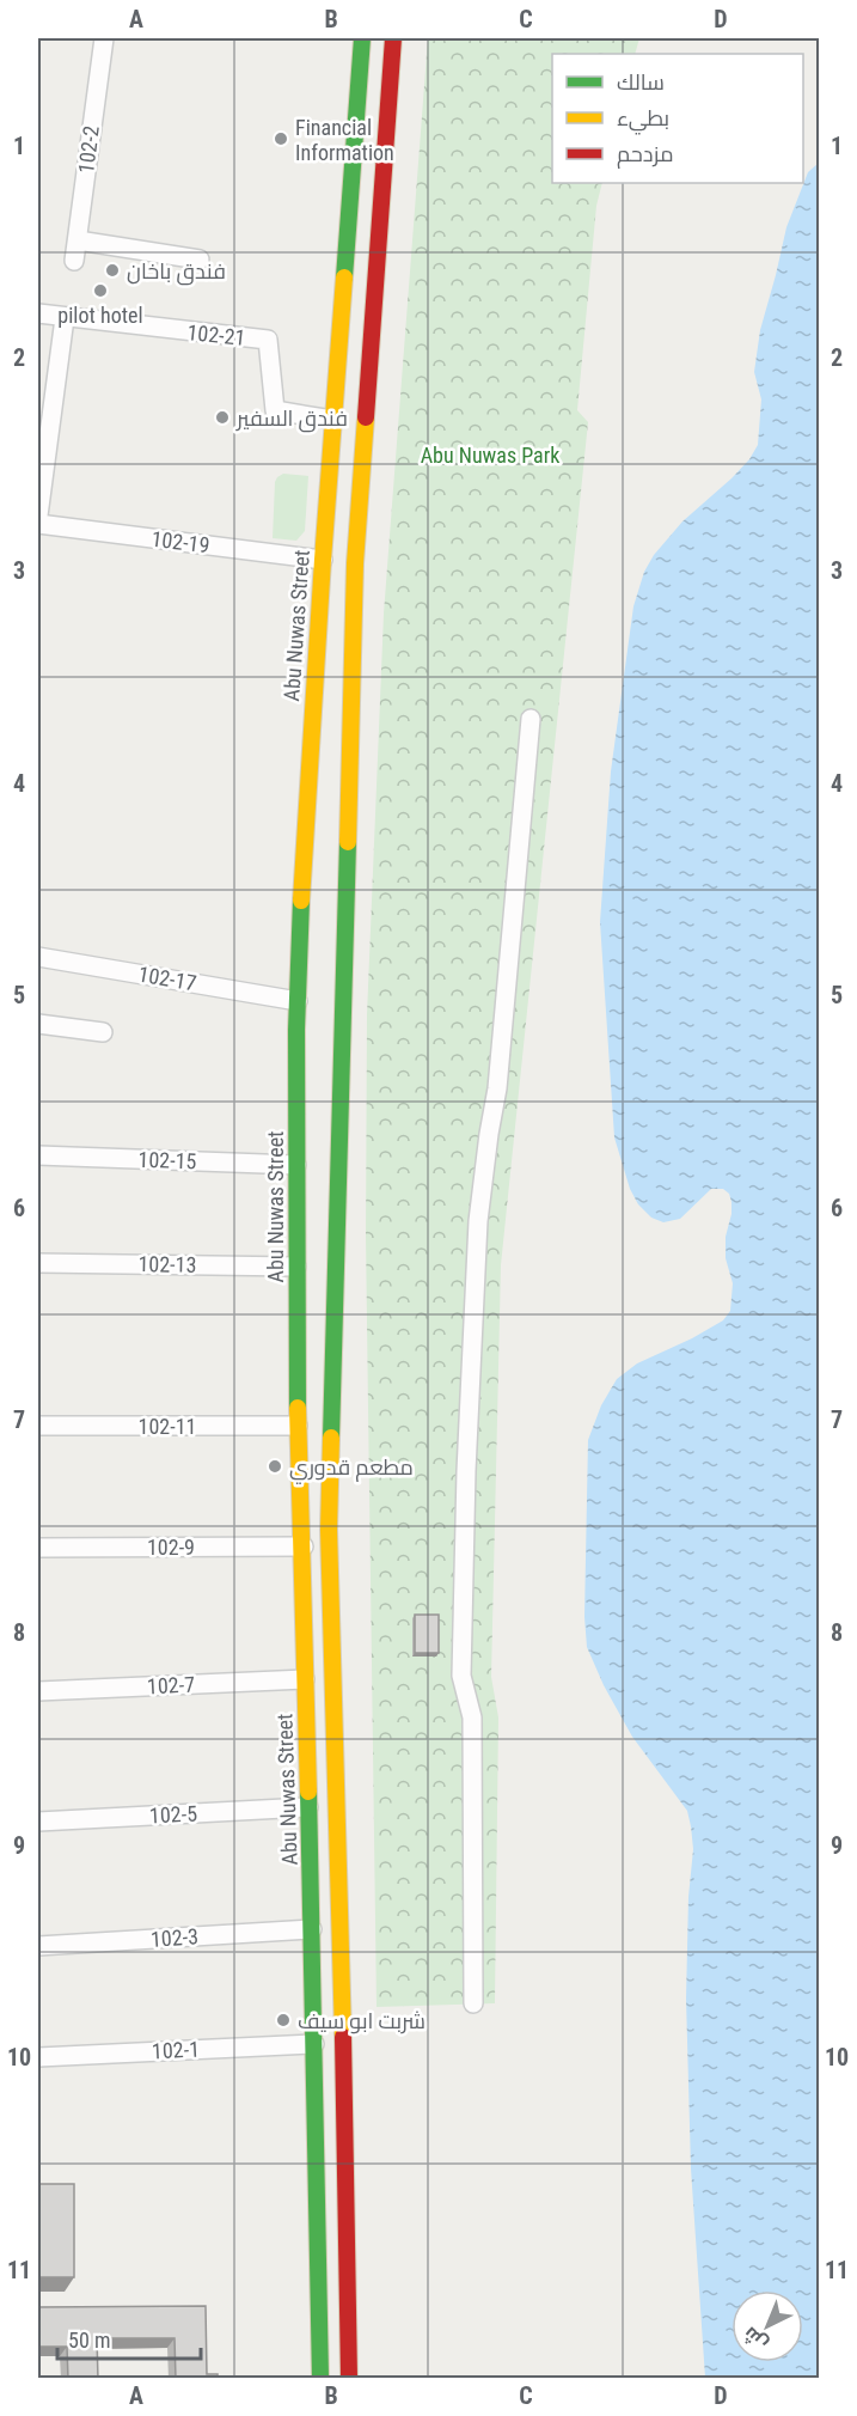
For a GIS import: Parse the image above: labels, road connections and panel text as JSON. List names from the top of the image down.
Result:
{
  "streets": {
    "main road": ["Abu Nuwas Street"],
    "street": [
      "102-2",
      "102-21",
      "102-19",
      "102-17",
      "102-15",
      "102-13",
      "102-11",
      "102-9",
      "102-7",
      "102-5",
      "102-3",
      "102-1"
    ]
  },
  "crossings": [
    ["102-21", "Abu Nuwas Street"],
    ["102-19", "Abu Nuwas Street"],
    ["Abu Nuwas Street", "102-17"],
    ["Abu Nuwas Street", "102-15"],
    ["Abu Nuwas Street", "102-13"],
    ["Abu Nuwas Street", "102-11"],
    ["Abu Nuwas Street", "102-9"],
    ["Abu Nuwas Street", "102-7"],
    ["Abu Nuwas Street", "102-5"],
    ["Abu Nuwas Street", "102-3"],
    ["Abu Nuwas Street", "102-1"]
  ],
  "parks": ["Abu Nuwas Park"],
  "places": [
    "Financial Information",
    "فندق باخان",
    "pilot hotel",
    "فندق السفير",
    "مطعم قدوري",
    "شربت ابو سيف"
  ],
  "legend": ["سالك", "بطيء", "مزدحم"],
  "scale_bar": "50 m",
  "north": "bottom left",
  "grid": {
    "columns": [
      "A",
      "B",
      "C",
      "D"
    ],
    "rows": [
      "1",
      "2",
      "3",
      "4",
      "5",
      "6",
      "7",
      "8",
      "9",
      "10",
      "11"
    ]
  }
}
